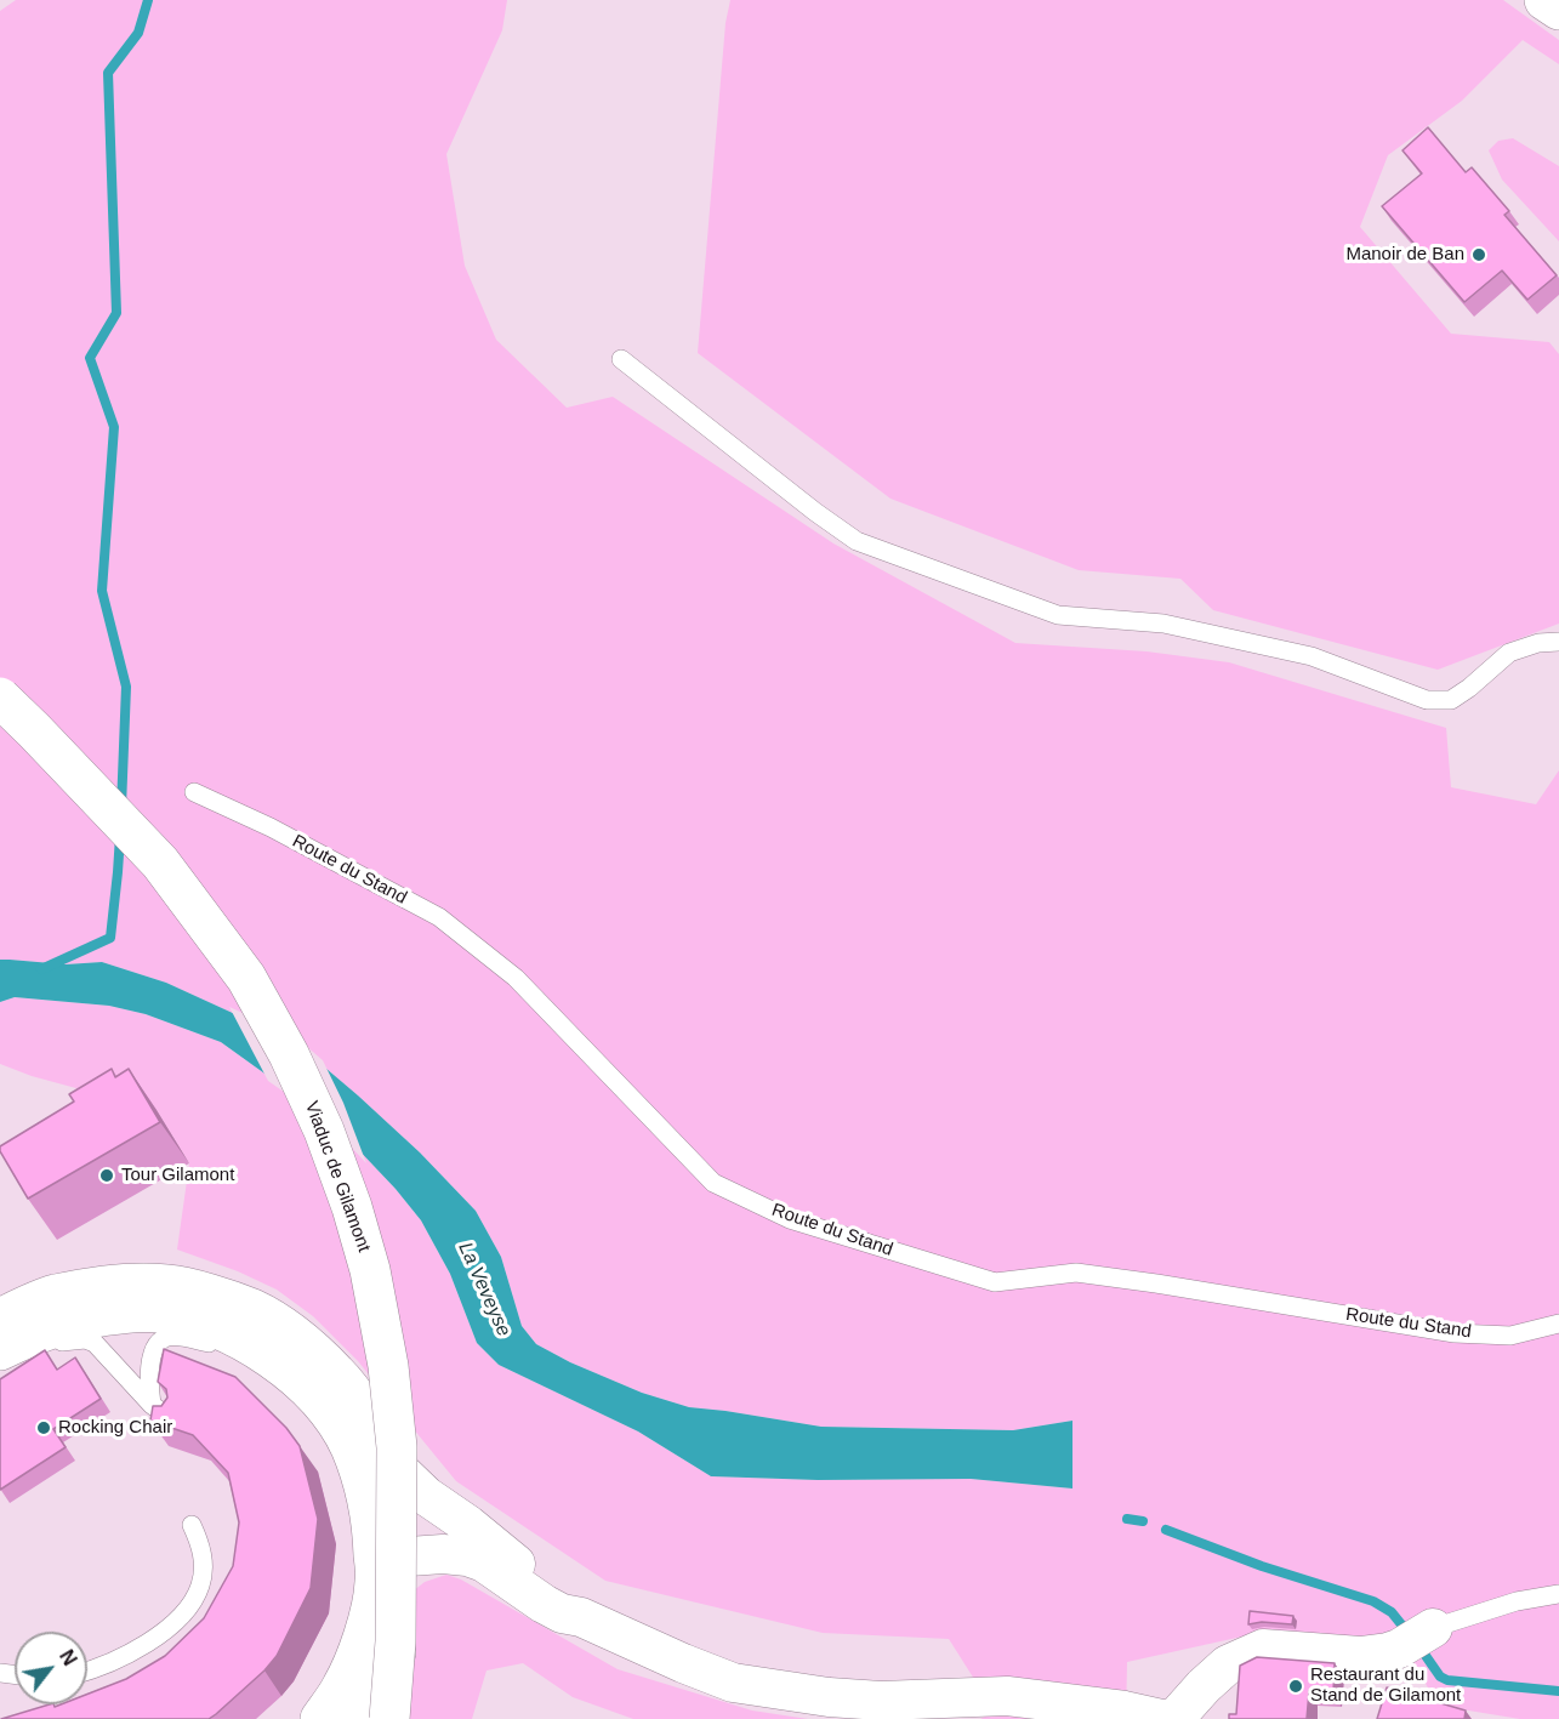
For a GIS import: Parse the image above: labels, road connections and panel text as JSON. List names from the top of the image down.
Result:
{
  "streets": {
    "street": ["Viaduc de Gilamont"],
    "lane": ["Route du Stand"]
  },
  "water": ["La Veveyse"],
  "places": [
    "Manoir de Ban",
    "Tour Gilamont",
    "Rocking Chair",
    "Restaurant du Stand de Gilamont"
  ],
  "north": "top right"
}
